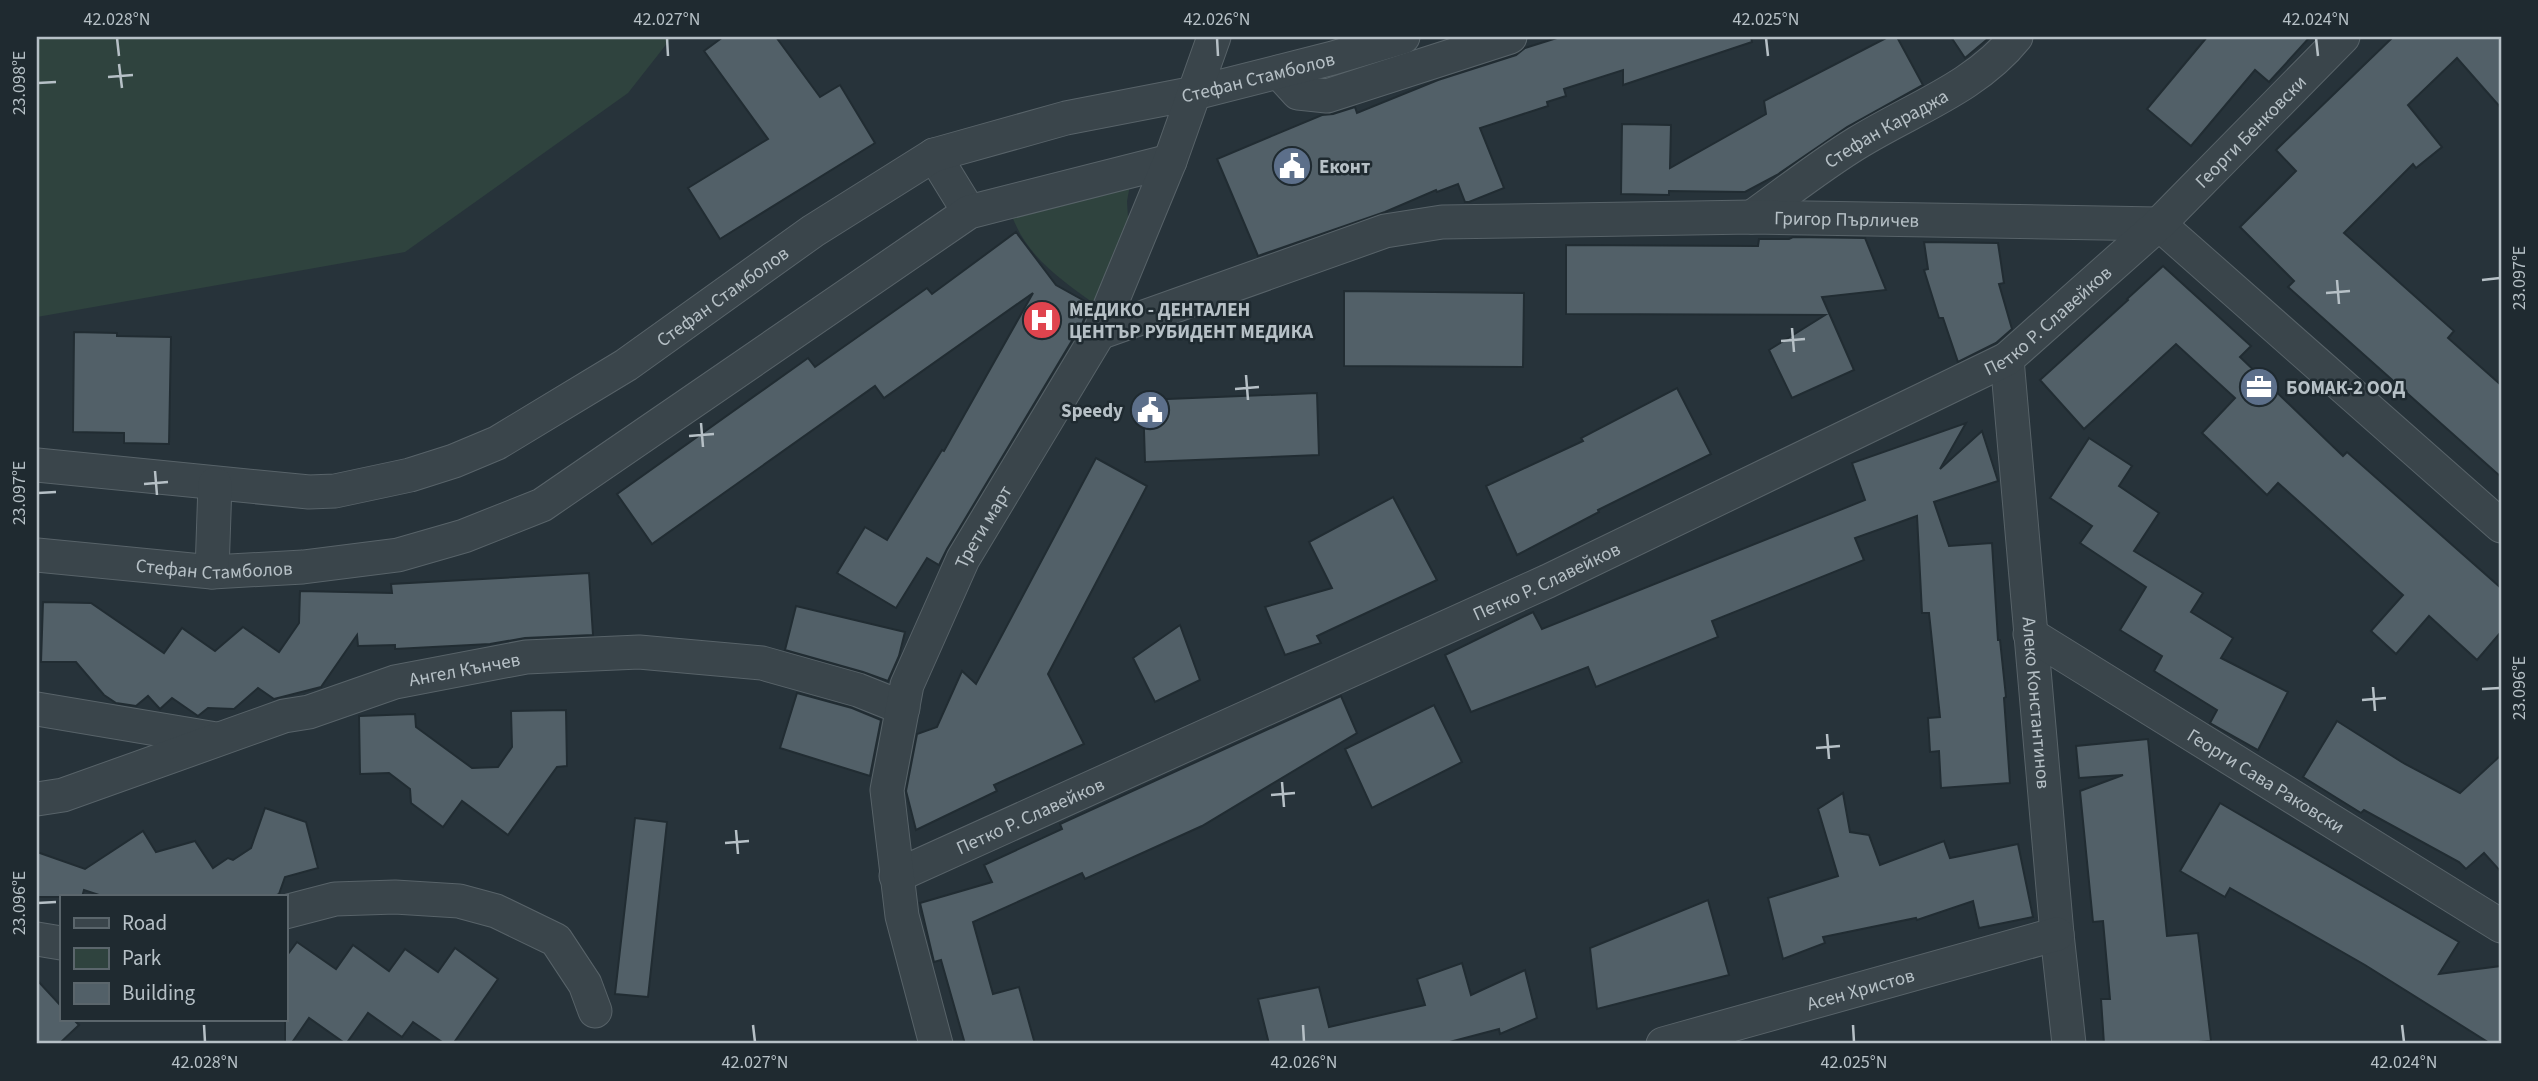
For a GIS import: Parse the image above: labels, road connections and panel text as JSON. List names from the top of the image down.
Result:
{
  "streets": {
    "street": [
      "Стефан Стамболов",
      "Стефан Караджа",
      "Георги Бенковски",
      "Григор Пърличев",
      "Петко Р. Славейков",
      "Трети март",
      "Ангел Кънчев",
      "Алеко Константинов",
      "Георги Сава Раковски",
      "Асен Христов"
    ]
  },
  "crossings": [
    ["Стефан Стамболов", "Трети март"],
    ["Стефан Караджа", "Григор Пърличев"],
    ["Георги Бенковски", "Григор Пърличев"],
    ["Георги Бенковски", "Петко Р. Славейков"],
    ["Григор Пърличев", "Петко Р. Славейков"],
    ["Григор Пърличев", "Трети март"],
    ["Петко Р. Славейков", "Трети март"],
    ["Петко Р. Славейков", "Алеко Константинов"],
    ["Трети март", "Ангел Кънчев"],
    ["Алеко Константинов", "Георги Сава Раковски"],
    ["Алеко Константинов", "Асен Христов"]
  ],
  "places": {
    "public building": ["Еконт", "Speedy"],
    "hospital": ["МЕДИКО - ДЕНТАЛЕН ЦЕНТЪР РУБИДЕНТ МЕДИКА"],
    "office": ["БОМАК-2 ООД"]
  },
  "legend": ["Road", "Park", "Building"],
  "coordinates": [
    "42.028°N",
    "42.027°N",
    "42.026°N",
    "42.025°N",
    "42.024°N",
    "23.098°E",
    "23.097°E",
    "23.096°E"
  ]
}
